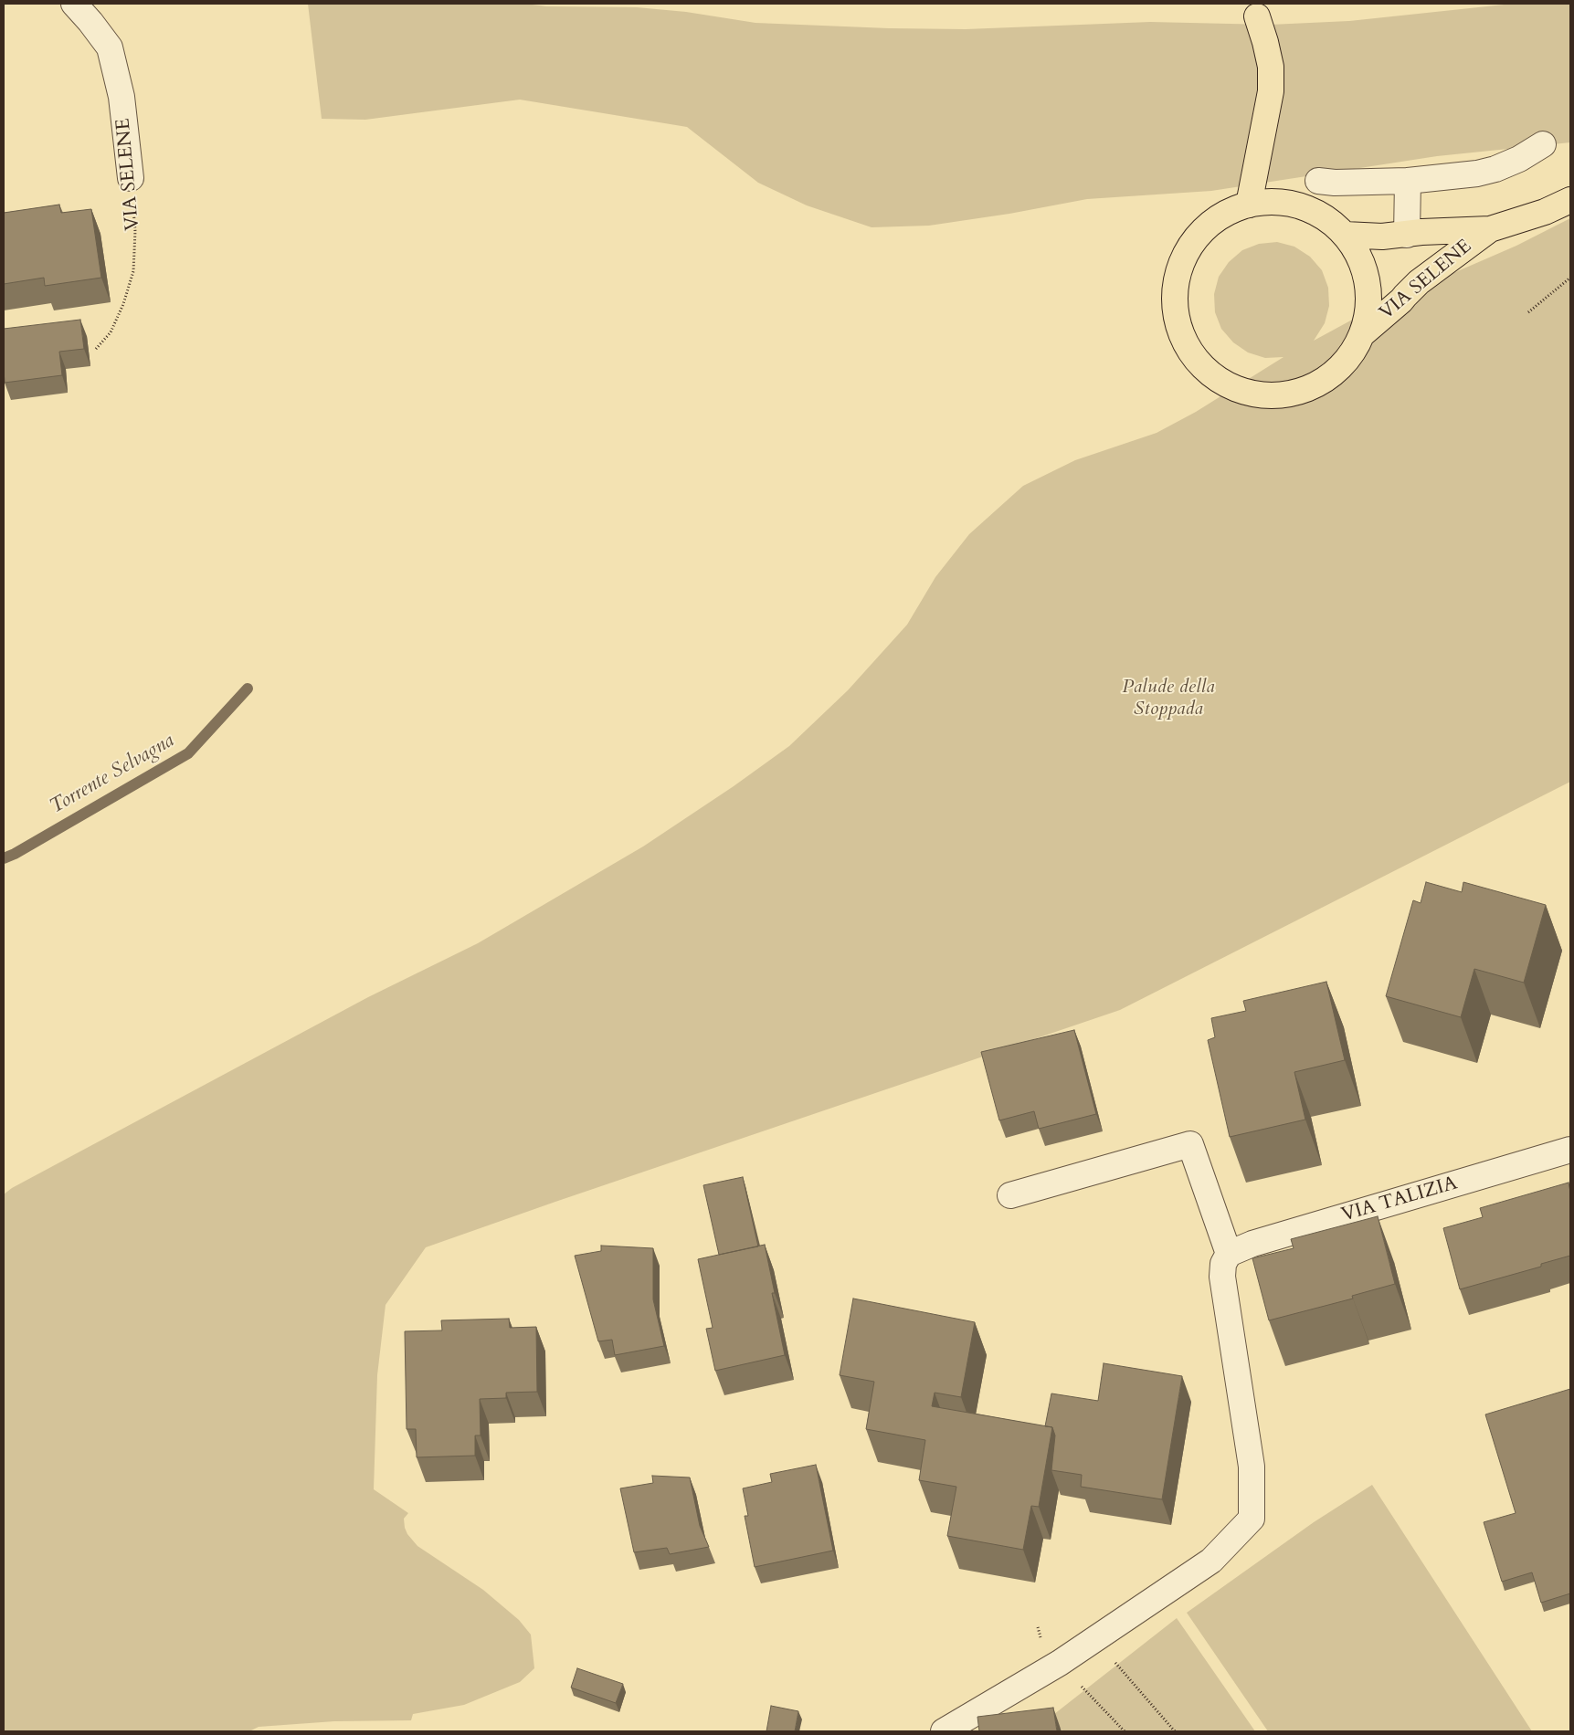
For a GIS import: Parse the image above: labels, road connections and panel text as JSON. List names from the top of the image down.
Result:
{
  "streets": {
    "main road": ["VIA SELENE"],
    "street": ["VIA TALIZIA"]
  },
  "water": ["Torrente Selvagna"],
  "parks": ["Palude della Stoppada"]
}
